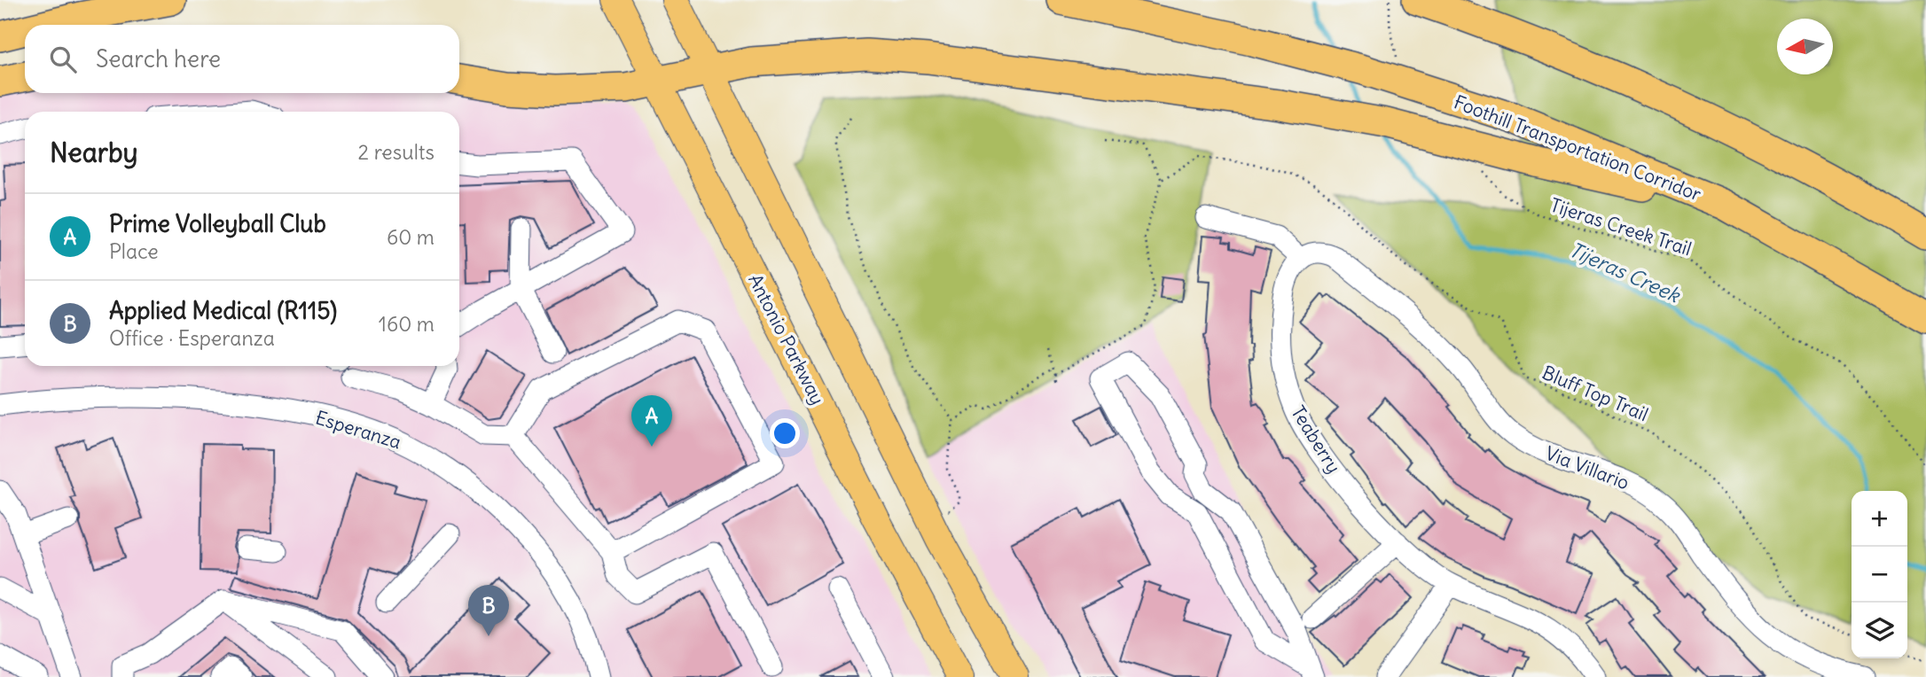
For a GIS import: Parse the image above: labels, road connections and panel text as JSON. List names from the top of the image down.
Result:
{
  "streets": {
    "highway": ["Foothill Transportation Corridor"],
    "main road": ["Antonio Parkway"],
    "street": ["Esperanza", "Teaberry", "Via Villario"],
    "path": ["Tijeras Creek Trail", "Bluff Top Trail"]
  },
  "crossings": [
    ["Teaberry", "Via Villario"]
  ],
  "water": ["Tijeras Creek"],
  "north": "left",
  "page": {
    "search": "Search here",
    "heading": ["Nearby", "2 results"],
    "list": [
      {
        "mark": "A",
        "name": "Prime Volleyball Club",
        "note": "Place",
        "value": "60 m"
      },
      {
        "mark": "B",
        "name": "Applied Medical (R115)",
        "note": "Office · Esperanza",
        "value": "160 m"
      }
    ],
    "pins": ["A", "B"],
    "map_buttons": ["+", "−"]
  }
}
